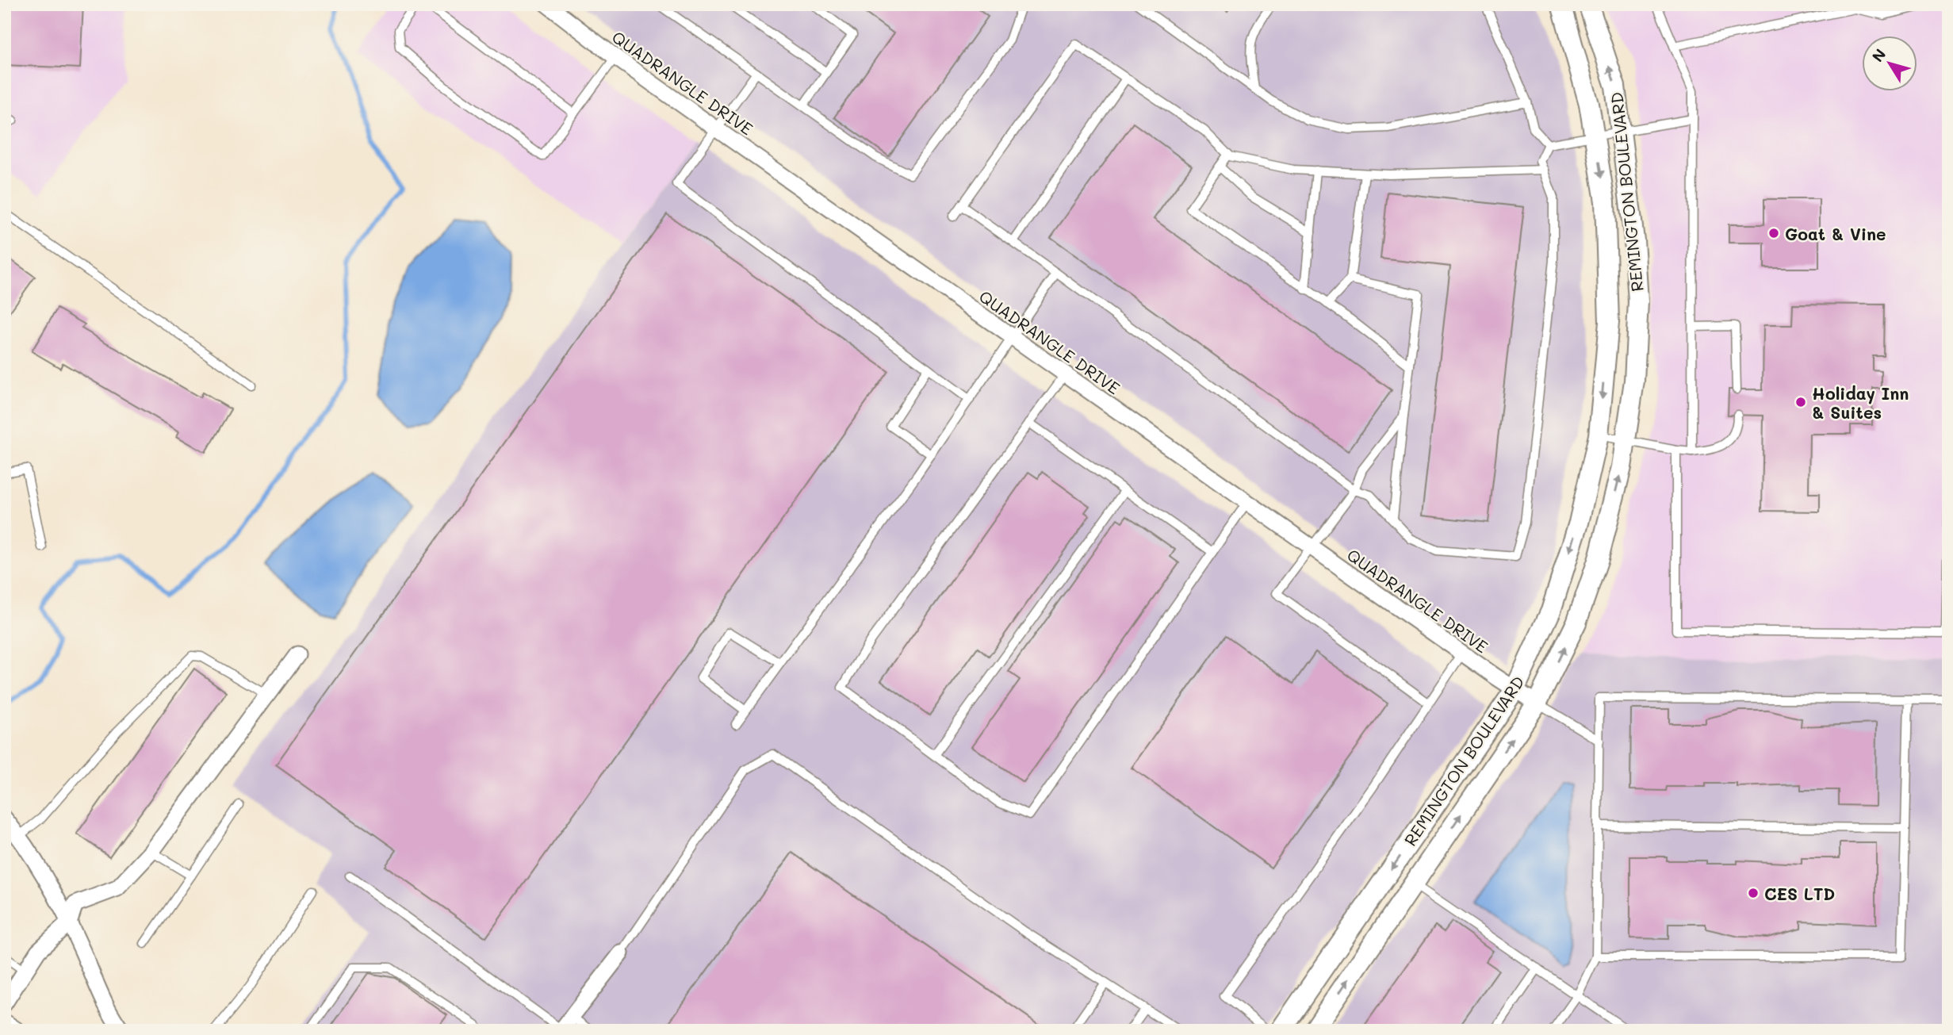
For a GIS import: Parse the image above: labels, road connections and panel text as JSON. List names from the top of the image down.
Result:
{
  "streets": {
    "street": ["QUADRANGLE DRIVE", "REMINGTON BOULEVARD"]
  },
  "crossings": [
    ["QUADRANGLE DRIVE", "REMINGTON BOULEVARD"]
  ],
  "places": ["Goat & Vine", "Holiday Inn & Suites", "CES LTD"],
  "north": "top left"
}
